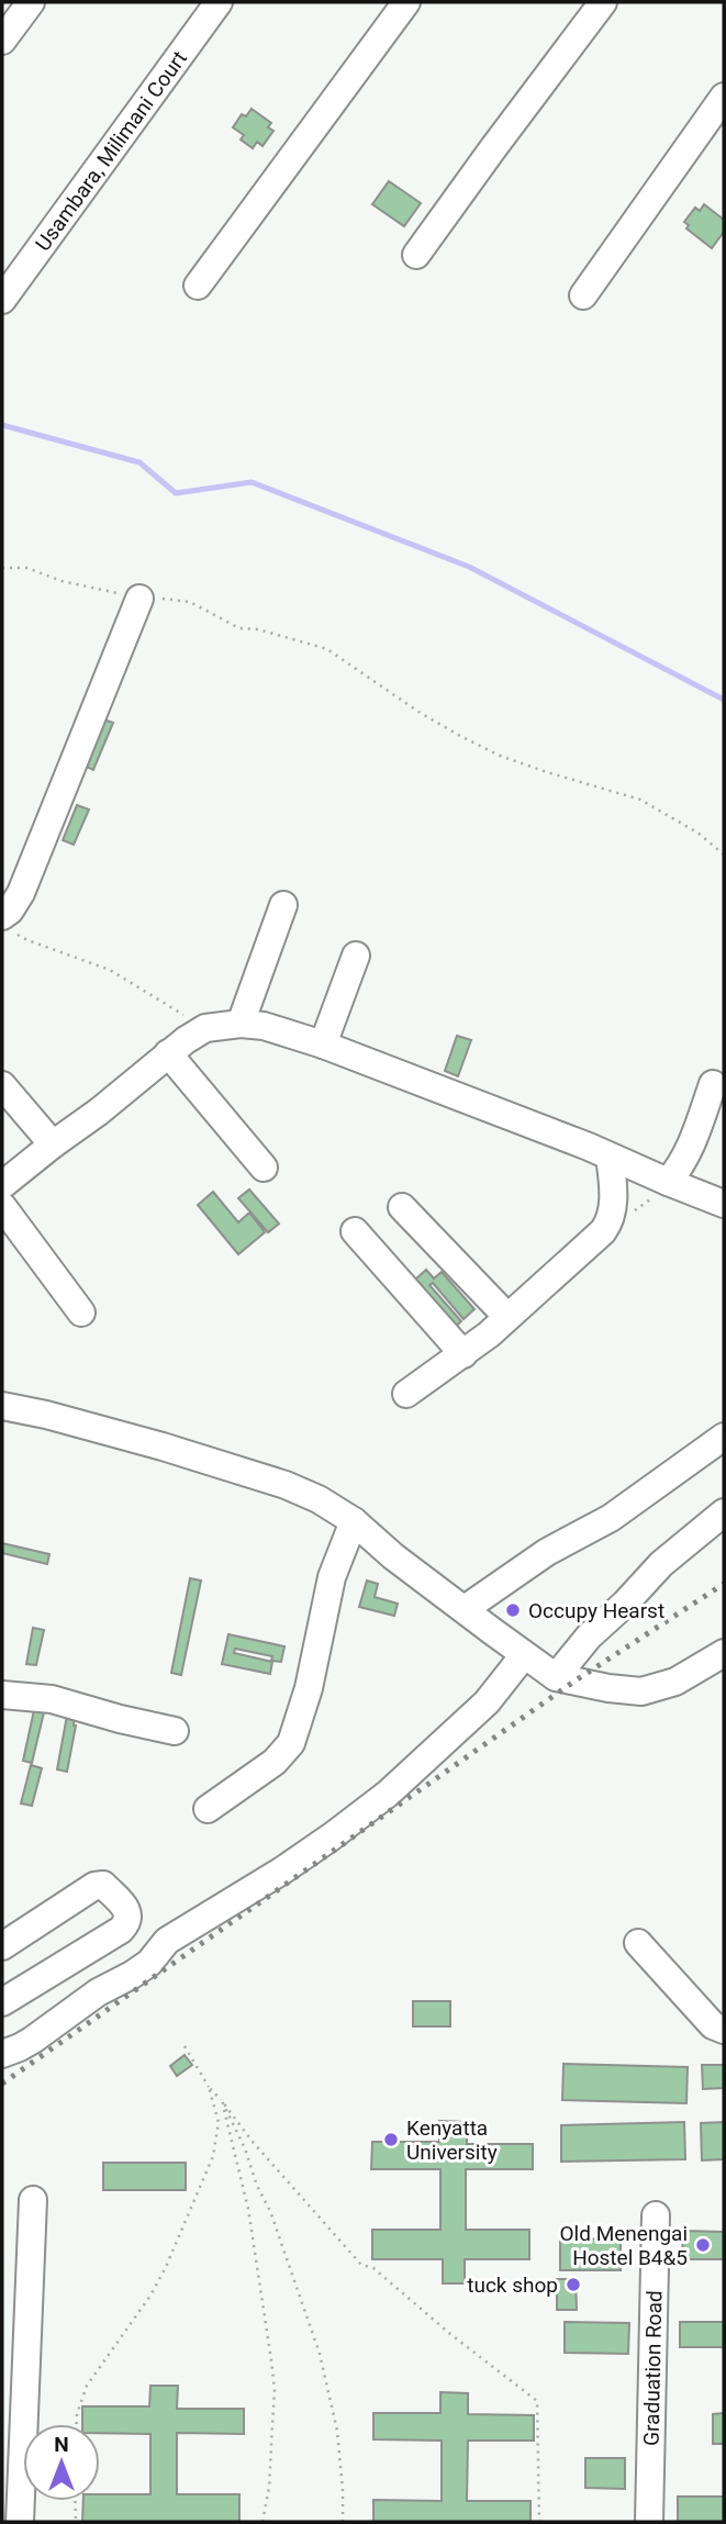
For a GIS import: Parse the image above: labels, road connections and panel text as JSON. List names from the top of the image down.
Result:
{
  "streets": {
    "street": ["Usambara, Milimani Court", "Graduation Road"]
  },
  "places": [
    "Occupy Hearst",
    "Kenyatta University",
    "Old Menengai Hostel B4&5",
    "tuck shop"
  ],
  "north": "top"
}
